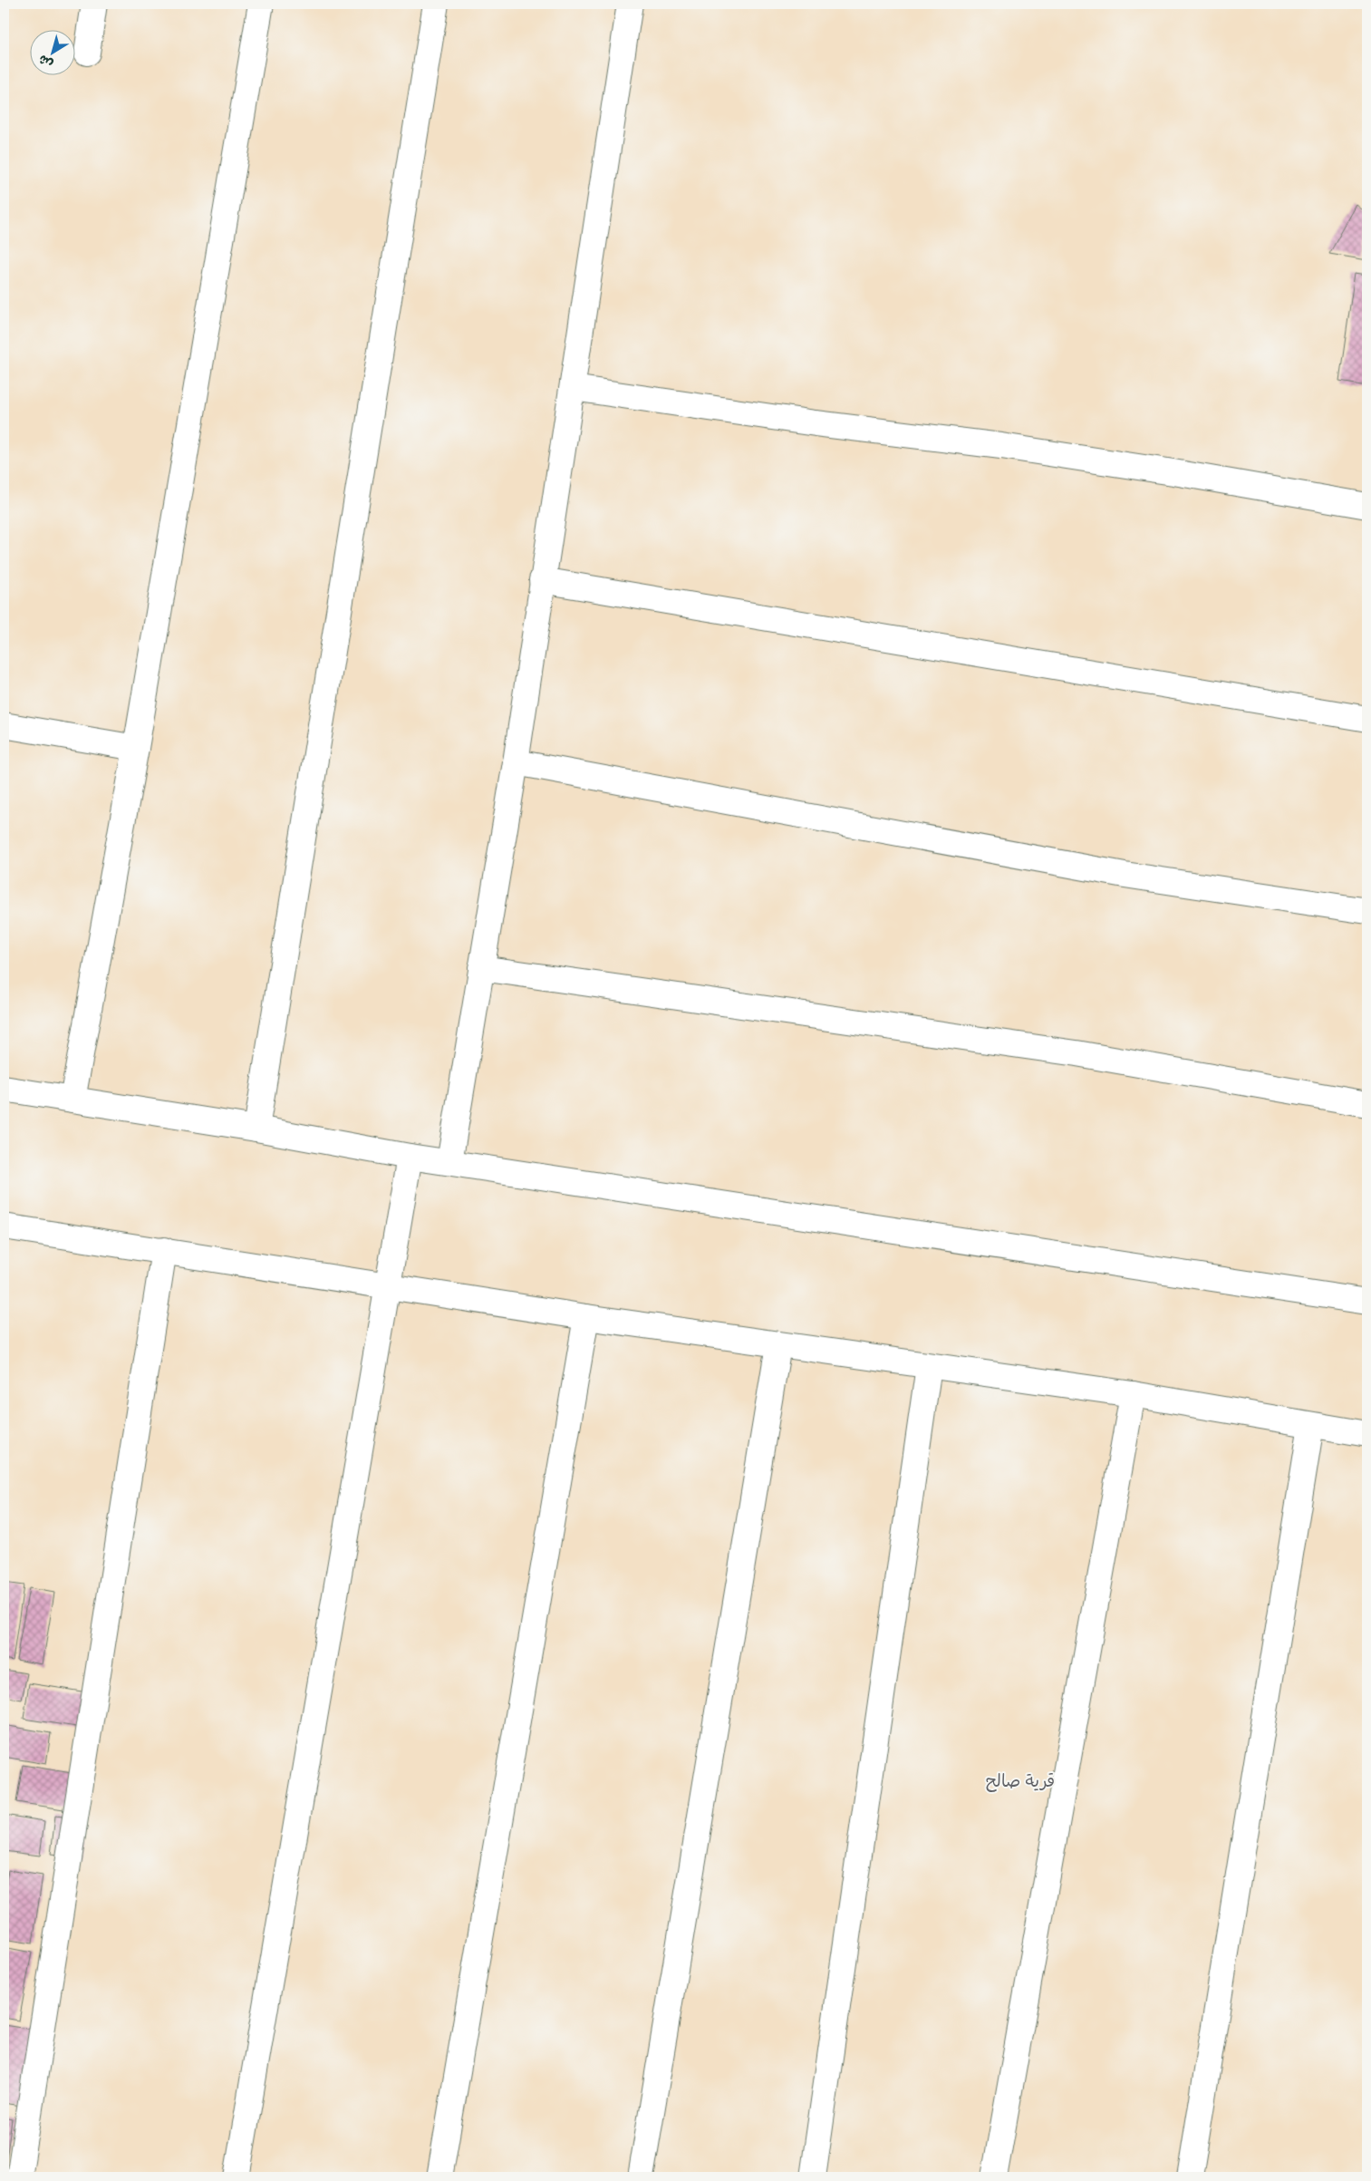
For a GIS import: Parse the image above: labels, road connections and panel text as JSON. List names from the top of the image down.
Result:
{
  "districts": ["قرية صالح"],
  "north": "bottom left"
}
